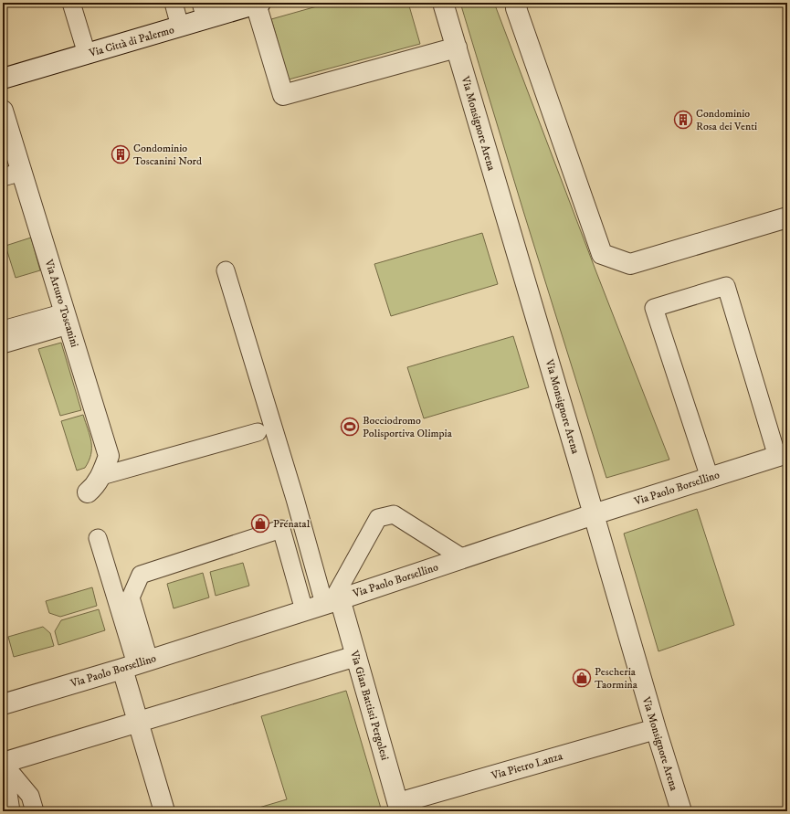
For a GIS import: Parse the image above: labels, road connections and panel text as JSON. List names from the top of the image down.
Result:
{
  "streets": {
    "street": [
      "Via Città di Palermo",
      "Via Monsignore Arena",
      "Via Arturo Toscanini",
      "Via Paolo Borsellino",
      "Via Gian Battisti Pergolesi",
      "Via Pietro Lanza"
    ]
  },
  "crossings": [
    ["Via Monsignore Arena", "Via Paolo Borsellino"],
    ["Via Monsignore Arena", "Via Pietro Lanza"],
    ["Via Paolo Borsellino", "Via Gian Battisti Pergolesi"],
    ["Via Gian Battisti Pergolesi", "Via Pietro Lanza"]
  ],
  "places": {
    "building": ["Condominio Rosa dei Venti", "Condominio Toscanini Nord"],
    "sports": ["Bocciodromo Polisportiva Olimpia"],
    "shop": ["Prénatal", "Pescheria Taormina"]
  }
}
